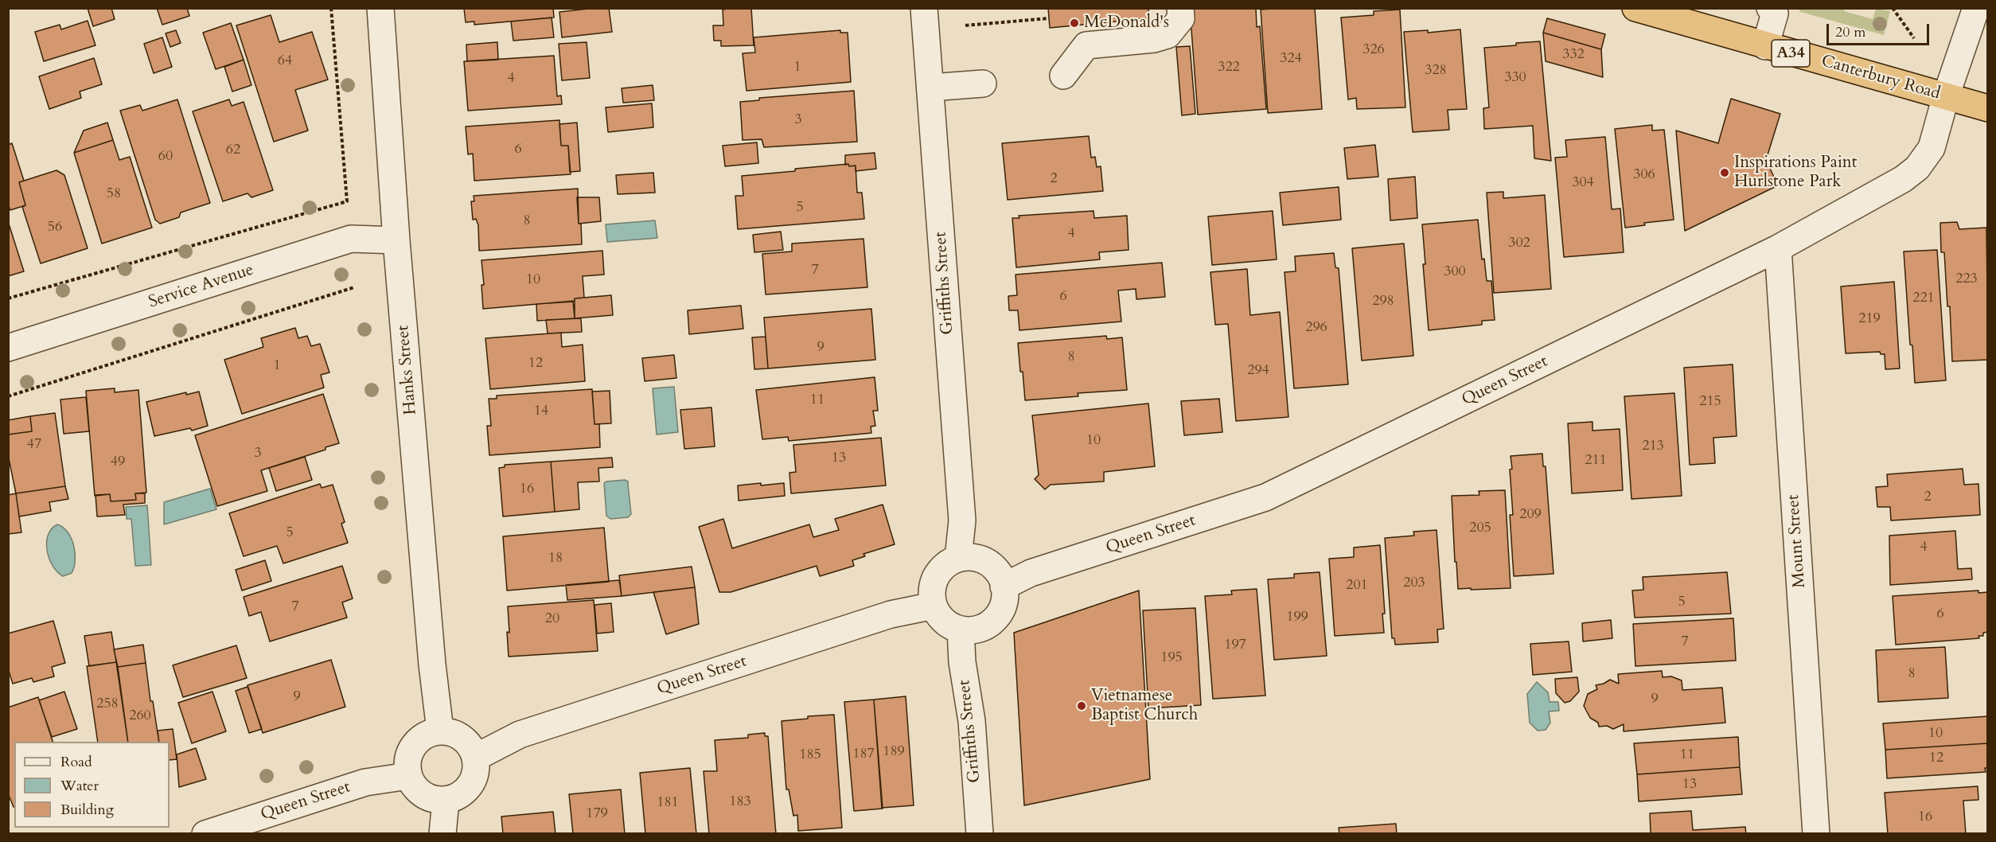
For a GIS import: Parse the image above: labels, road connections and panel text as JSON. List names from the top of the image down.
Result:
{
  "streets": {
    "highway": ["A34", "Canterbury Road"],
    "street": [
      "Griffiths Street",
      "Service Avenue",
      "Hanks Street",
      "Queen Street",
      "Mount Street"
    ]
  },
  "crossings": [
    ["Canterbury Road", "Queen Street"],
    ["Griffiths Street", "Queen Street"],
    ["Service Avenue", "Hanks Street"],
    ["Hanks Street", "Queen Street"],
    ["Queen Street", "Mount Street"]
  ],
  "places": ["McDonald's", "Inspirations Paint Hurlstone Park", "Vietnamese Baptist Church"],
  "house_numbers": [
    "326",
    "332",
    "324",
    "64",
    "1",
    "322",
    "328",
    "330",
    "4",
    "3",
    "6",
    "62",
    "60",
    "306",
    "2",
    "304",
    "58",
    "5",
    "8",
    "56",
    "4",
    "302",
    "7",
    "300",
    "223",
    "10",
    "6",
    "221",
    "298",
    "219",
    "296",
    "9",
    "8",
    "12",
    "1",
    "294",
    "11",
    "215",
    "14",
    "10",
    "47",
    "213",
    "3",
    "13",
    "211",
    "49",
    "16",
    "2",
    "209",
    "205",
    "5",
    "4",
    "18",
    "203",
    "201",
    "5",
    "7",
    "6",
    "199",
    "20",
    "7",
    "197",
    "195",
    "8",
    "9",
    "9",
    "258",
    "260",
    "10",
    "189",
    "187",
    "185",
    "11",
    "12",
    "13",
    "183",
    "181",
    "179",
    "16"
  ],
  "legend": ["Road", "Water", "Building"],
  "scale_bar": "20 m"
}
